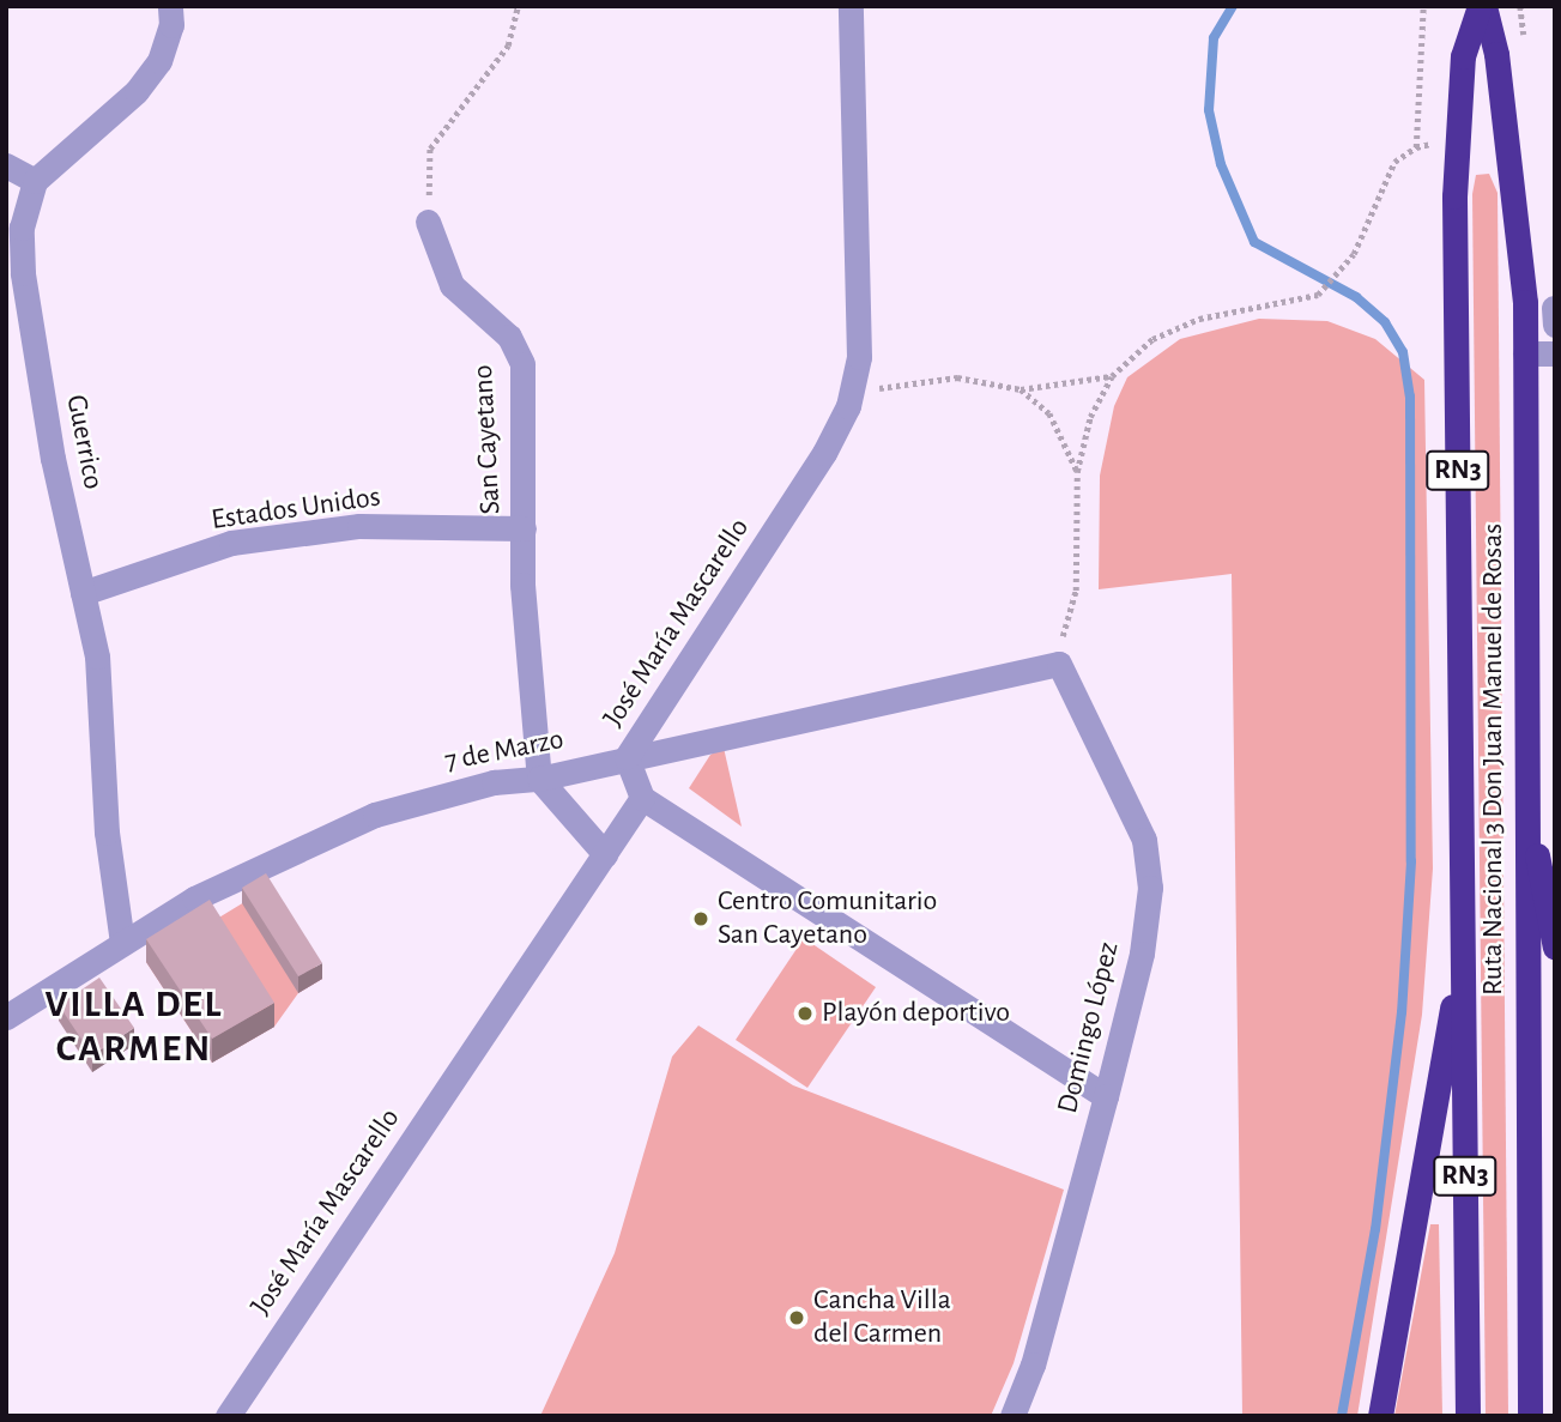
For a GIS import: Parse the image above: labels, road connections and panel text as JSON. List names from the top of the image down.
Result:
{
  "streets": {
    "highway": ["RN3", "Ruta Nacional 3 Don Juan Manuel de Rosas"],
    "street": [
      "San Cayetano",
      "Guerrico",
      "Estados Unidos",
      "José María Mascarello",
      "7 de Marzo",
      "Domingo López"
    ]
  },
  "crossings": [
    ["San Cayetano", "Estados Unidos"],
    ["San Cayetano", "7 de Marzo"],
    ["Guerrico", "Estados Unidos"],
    ["Guerrico", "7 de Marzo"],
    ["José María Mascarello", "7 de Marzo"],
    ["7 de Marzo", "Domingo López"]
  ],
  "districts": ["VILLA DEL CARMEN"],
  "places": ["Centro Comunitario San Cayetano", "Playón deportivo", "Cancha Villa del Carmen"]
}
